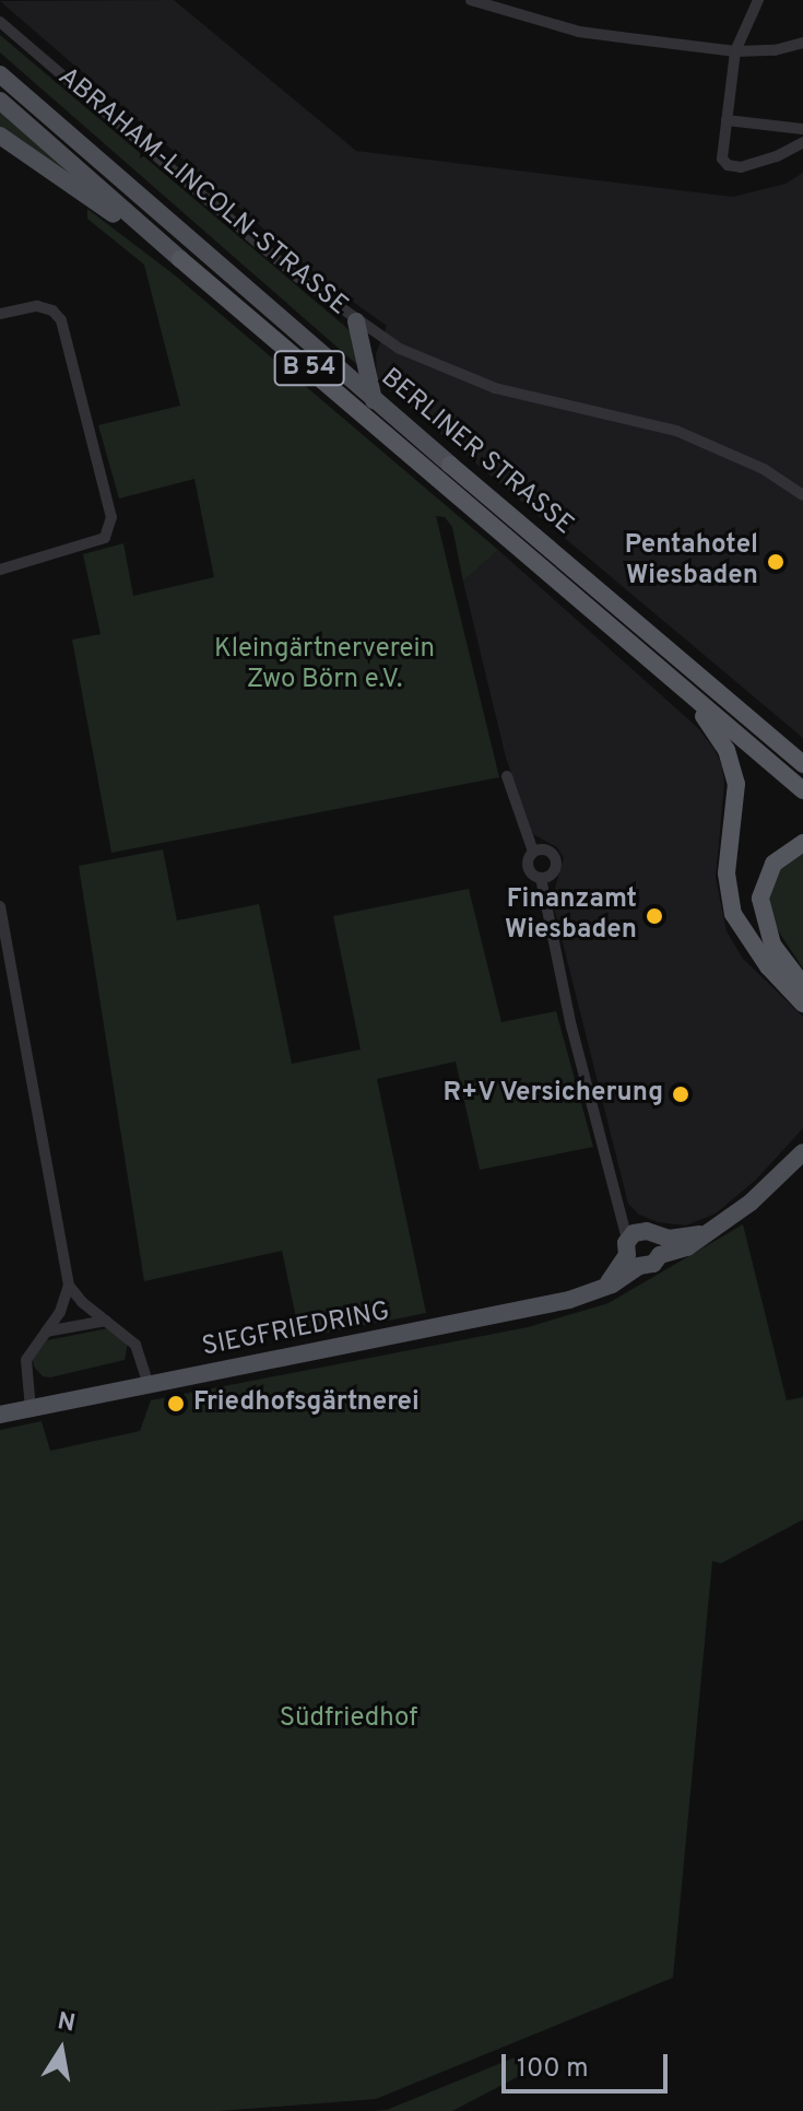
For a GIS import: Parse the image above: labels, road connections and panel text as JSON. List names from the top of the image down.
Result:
{
  "streets": {
    "highway": ["B 54", "BERLINER STRASSE"],
    "main road": ["SIEGFRIEDRING"],
    "street": ["ABRAHAM-LINCOLN-STRASSE"]
  },
  "crossings": [
    ["B 54", "BERLINER STRASSE"]
  ],
  "parks": ["Kleingärtnerverein Zwo Börn e.V.", "Südfriedhof"],
  "places": [
    "Pentahotel Wiesbaden",
    "Finanzamt Wiesbaden",
    "R+V Versicherung",
    "Friedhofsgärtnerei"
  ],
  "scale_bar": "100 m",
  "north": "top"
}
